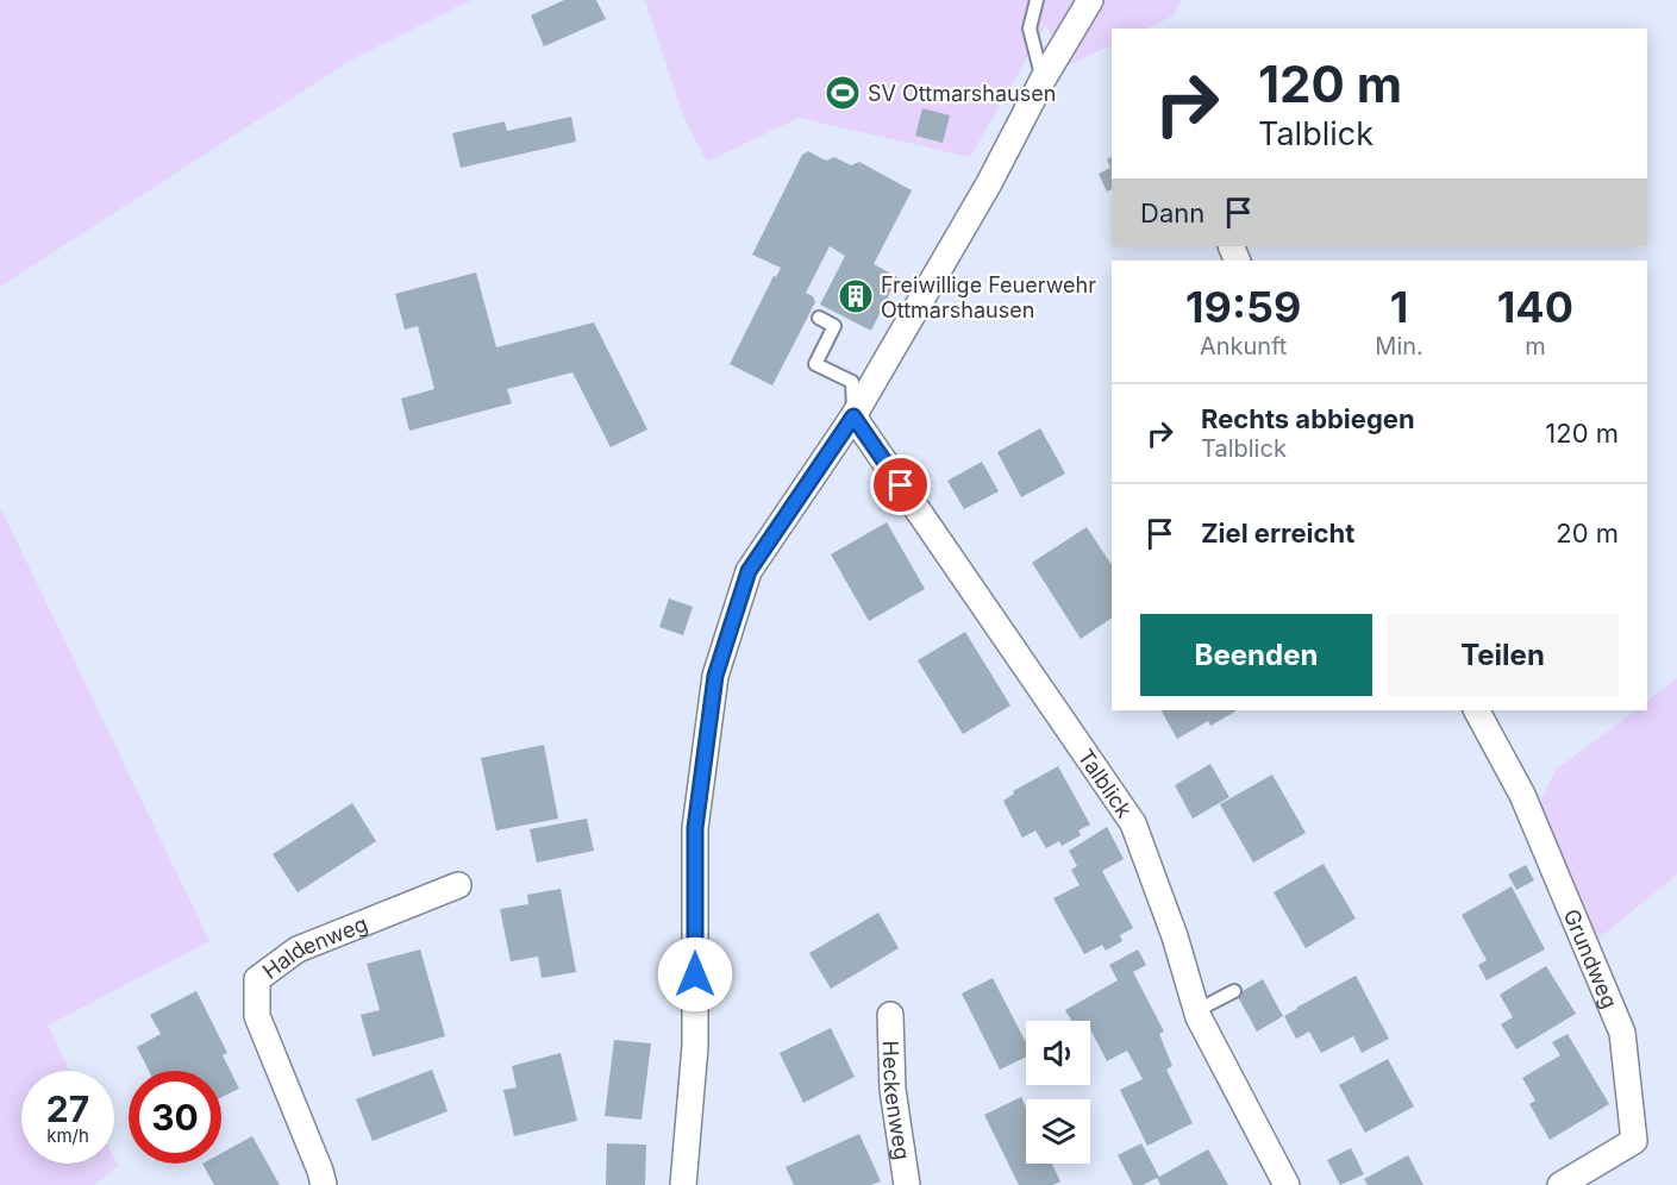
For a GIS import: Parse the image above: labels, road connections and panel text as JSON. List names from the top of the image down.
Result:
{
  "streets": {
    "street": [
      "Talblick",
      "Haldenweg",
      "Grundweg",
      "Heckenweg"
    ]
  },
  "places": {
    "sports": ["SV Ottmarshausen"],
    "building": ["Freiwillige Feuerwehr Ottmarshausen"]
  },
  "page": {
    "turn": ["120 m", "Talblick"],
    "then": "Dann",
    "eta": [
      "19:59",
      "Ankunft",
      "1",
      "Min.",
      "140",
      "m"
    ],
    "list": [
      {
        "name": "Rechts abbiegen",
        "note": "Talblick",
        "value": "120 m"
      },
      {
        "name": "Ziel erreicht",
        "value": "20 m"
      }
    ],
    "buttons": ["Beenden", "Teilen"],
    "speed": "27 km/h",
    "limit": "30"
  }
}
